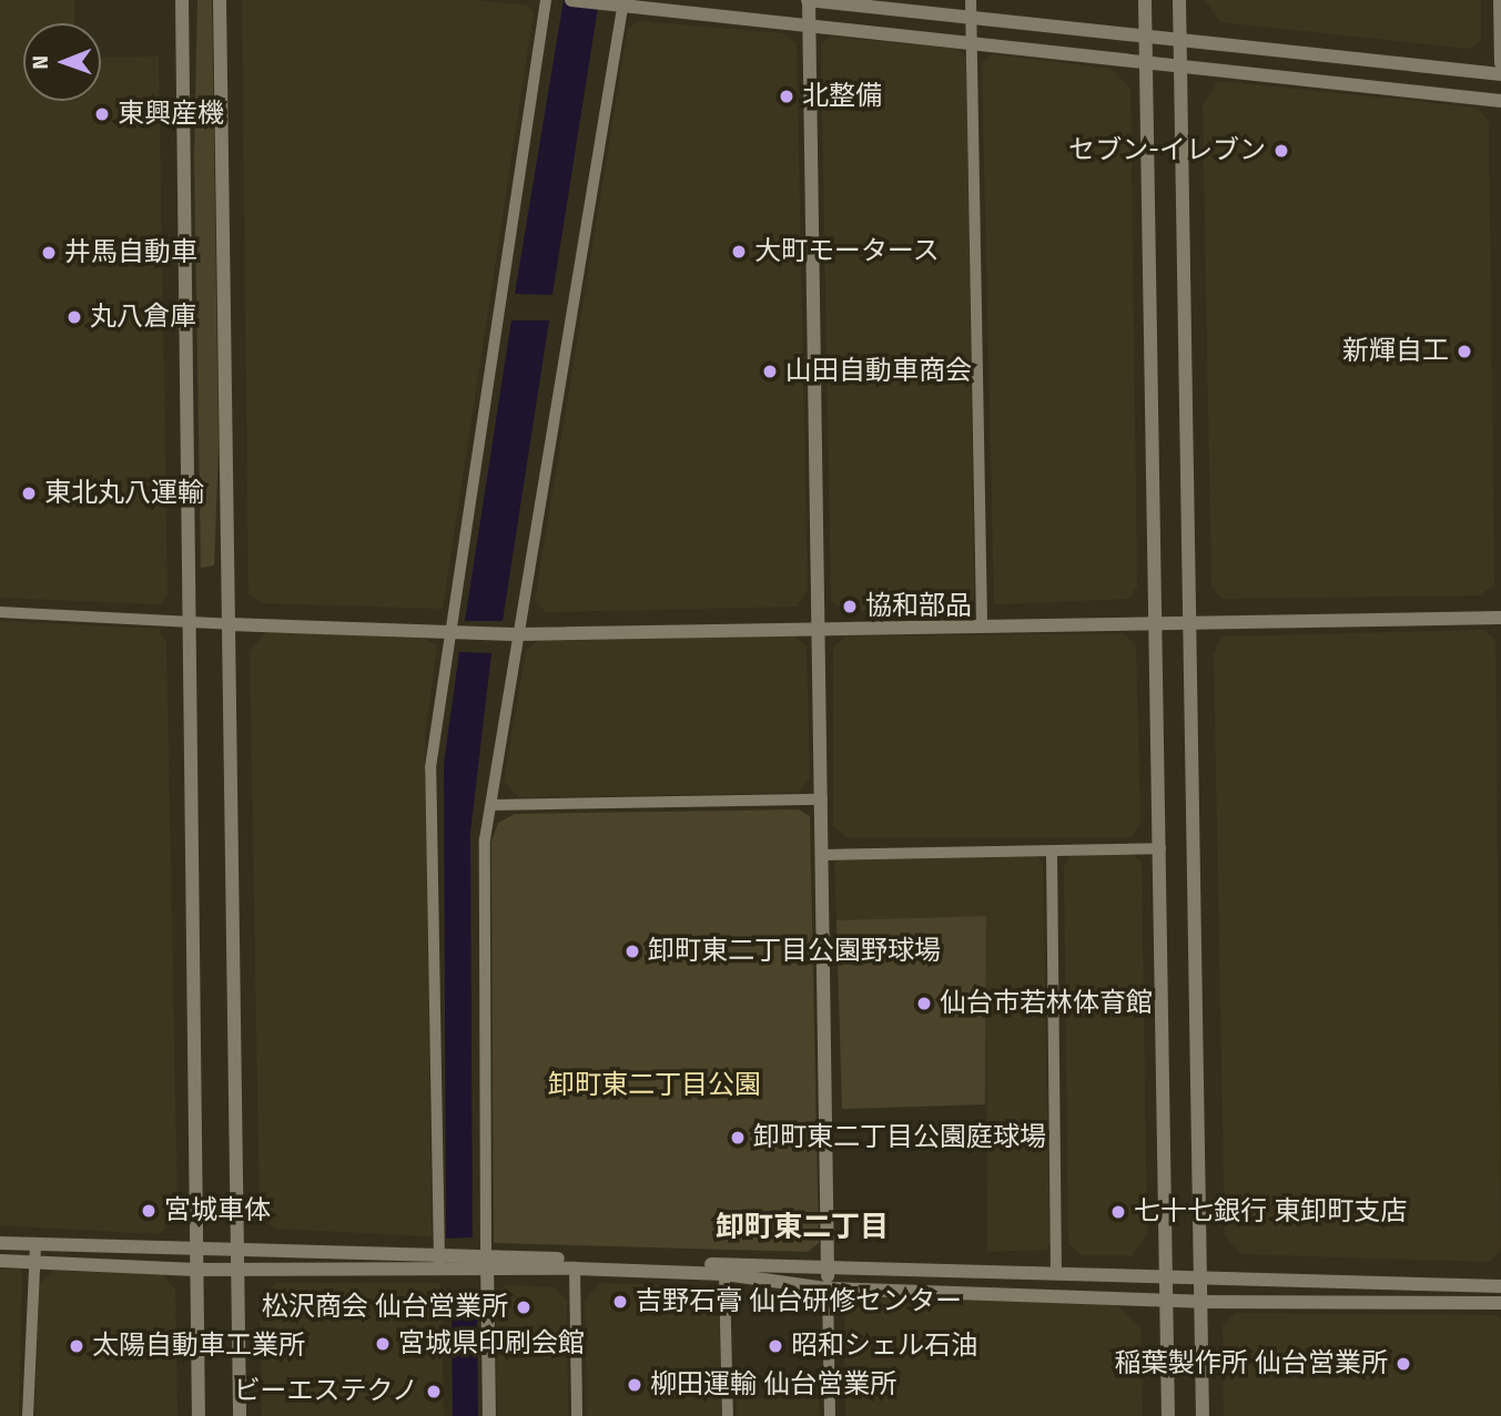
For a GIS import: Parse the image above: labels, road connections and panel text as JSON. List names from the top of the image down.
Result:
{
  "districts": ["卸町東二丁目"],
  "parks": ["卸町東二丁目公園"],
  "places": [
    "北整備",
    "東興産機",
    "セブン-イレブン",
    "大町モータース",
    "井馬自動車",
    "丸八倉庫",
    "新輝自工",
    "山田自動車商会",
    "東北丸八運輸",
    "協和部品",
    "卸町東二丁目公園野球場",
    "仙台市若林体育館",
    "卸町東二丁目公園庭球場",
    "宮城車体",
    "七十七銀行 東卸町支店",
    "吉野石膏 仙台研修センター",
    "松沢商会 仙台営業所",
    "宮城県印刷会館",
    "太陽自動車工業所",
    "昭和シェル石油",
    "稲葉製作所 仙台営業所",
    "柳田運輸 仙台営業所",
    "ビーエステクノ"
  ],
  "north": "left"
}
